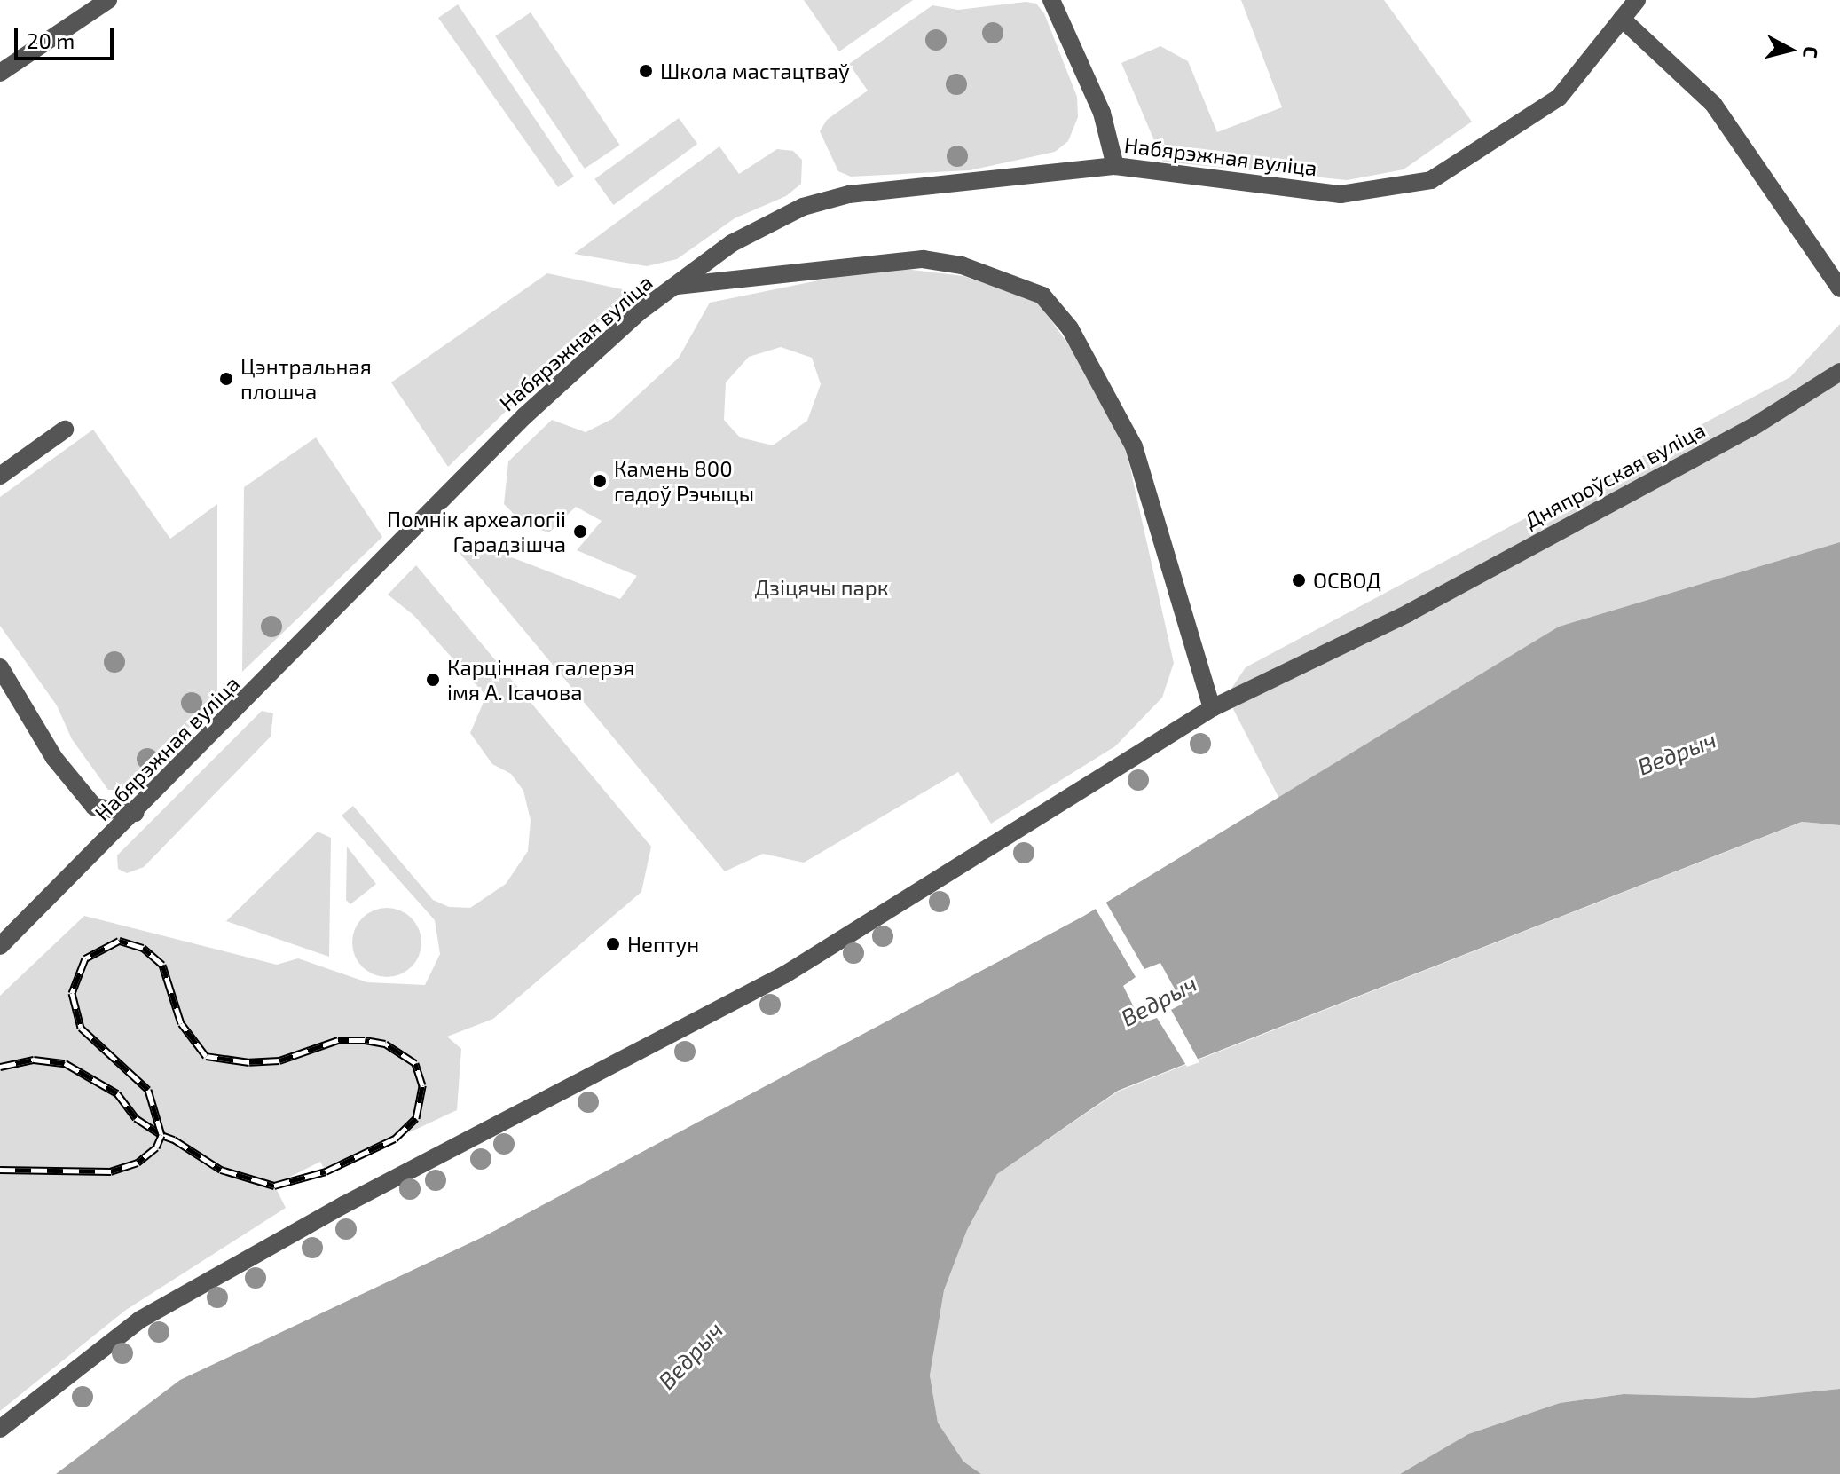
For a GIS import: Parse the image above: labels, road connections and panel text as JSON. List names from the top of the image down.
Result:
{
  "streets": {
    "street": ["Набярэжная вуліца", "Дняпроўская вуліца"]
  },
  "water": ["Ведрыч"],
  "parks": ["Дзіцячы парк"],
  "places": [
    "Школа мастацтваў",
    "Цэнтральная плошча",
    "Камень 800 гадоў Рэчыцы",
    "Помнік археалогіі Гарадзішча",
    "ОСВОД",
    "Карцінная галерэя імя А. Ісачова",
    "Нептун"
  ],
  "scale_bar": "20 m",
  "north": "right"
}
